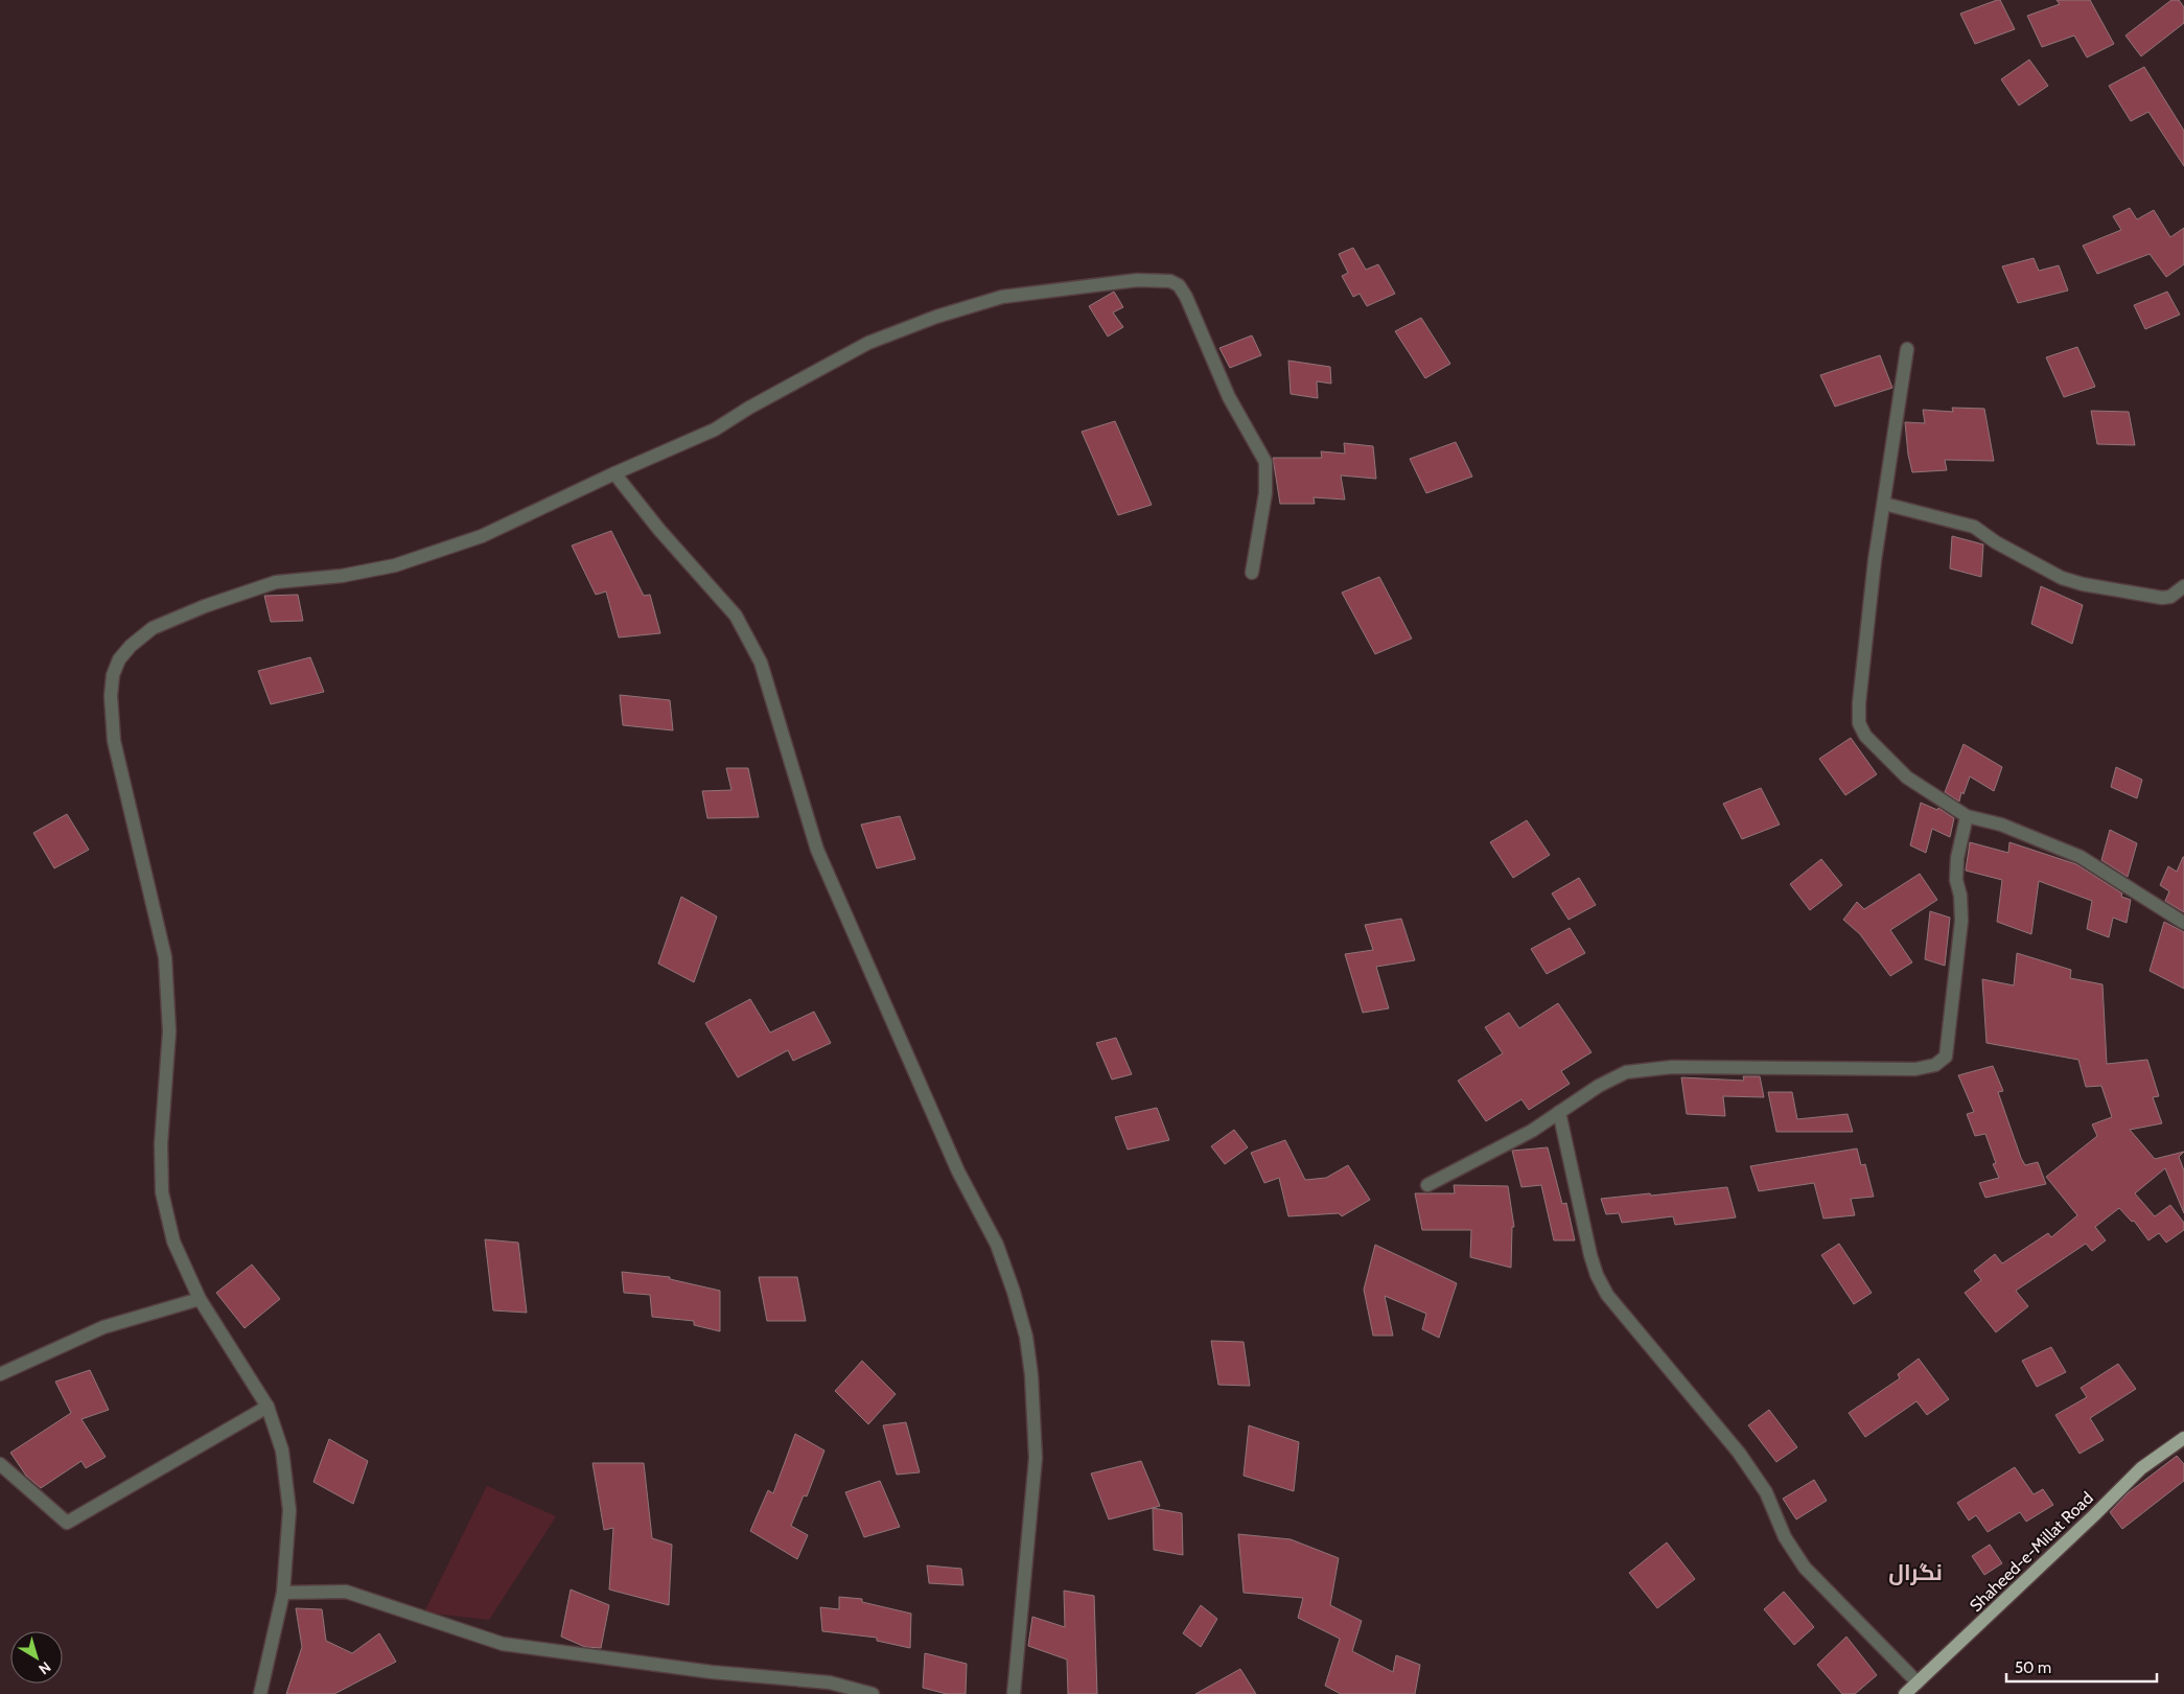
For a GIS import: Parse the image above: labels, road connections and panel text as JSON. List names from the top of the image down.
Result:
{
  "streets": {
    "main road": ["Shaheed-e-Millat Road"]
  },
  "districts": ["نگرال"],
  "scale_bar": "50 m",
  "north": "bottom right"
}
